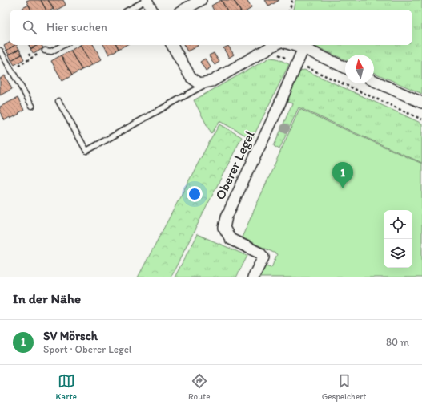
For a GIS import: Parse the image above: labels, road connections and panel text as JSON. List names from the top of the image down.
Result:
{
  "streets": {
    "street": ["Oberer Legel"]
  },
  "north": "top",
  "page": {
    "search": "Hier suchen",
    "pins": "1",
    "heading": "In der Nähe",
    "list": [
      {
        "mark": "1",
        "name": "SV Mörsch",
        "note": "Sport · Oberer Legel",
        "value": "80 m"
      }
    ],
    "nav": ["Karte", "Route", "Gespeichert"]
  }
}
